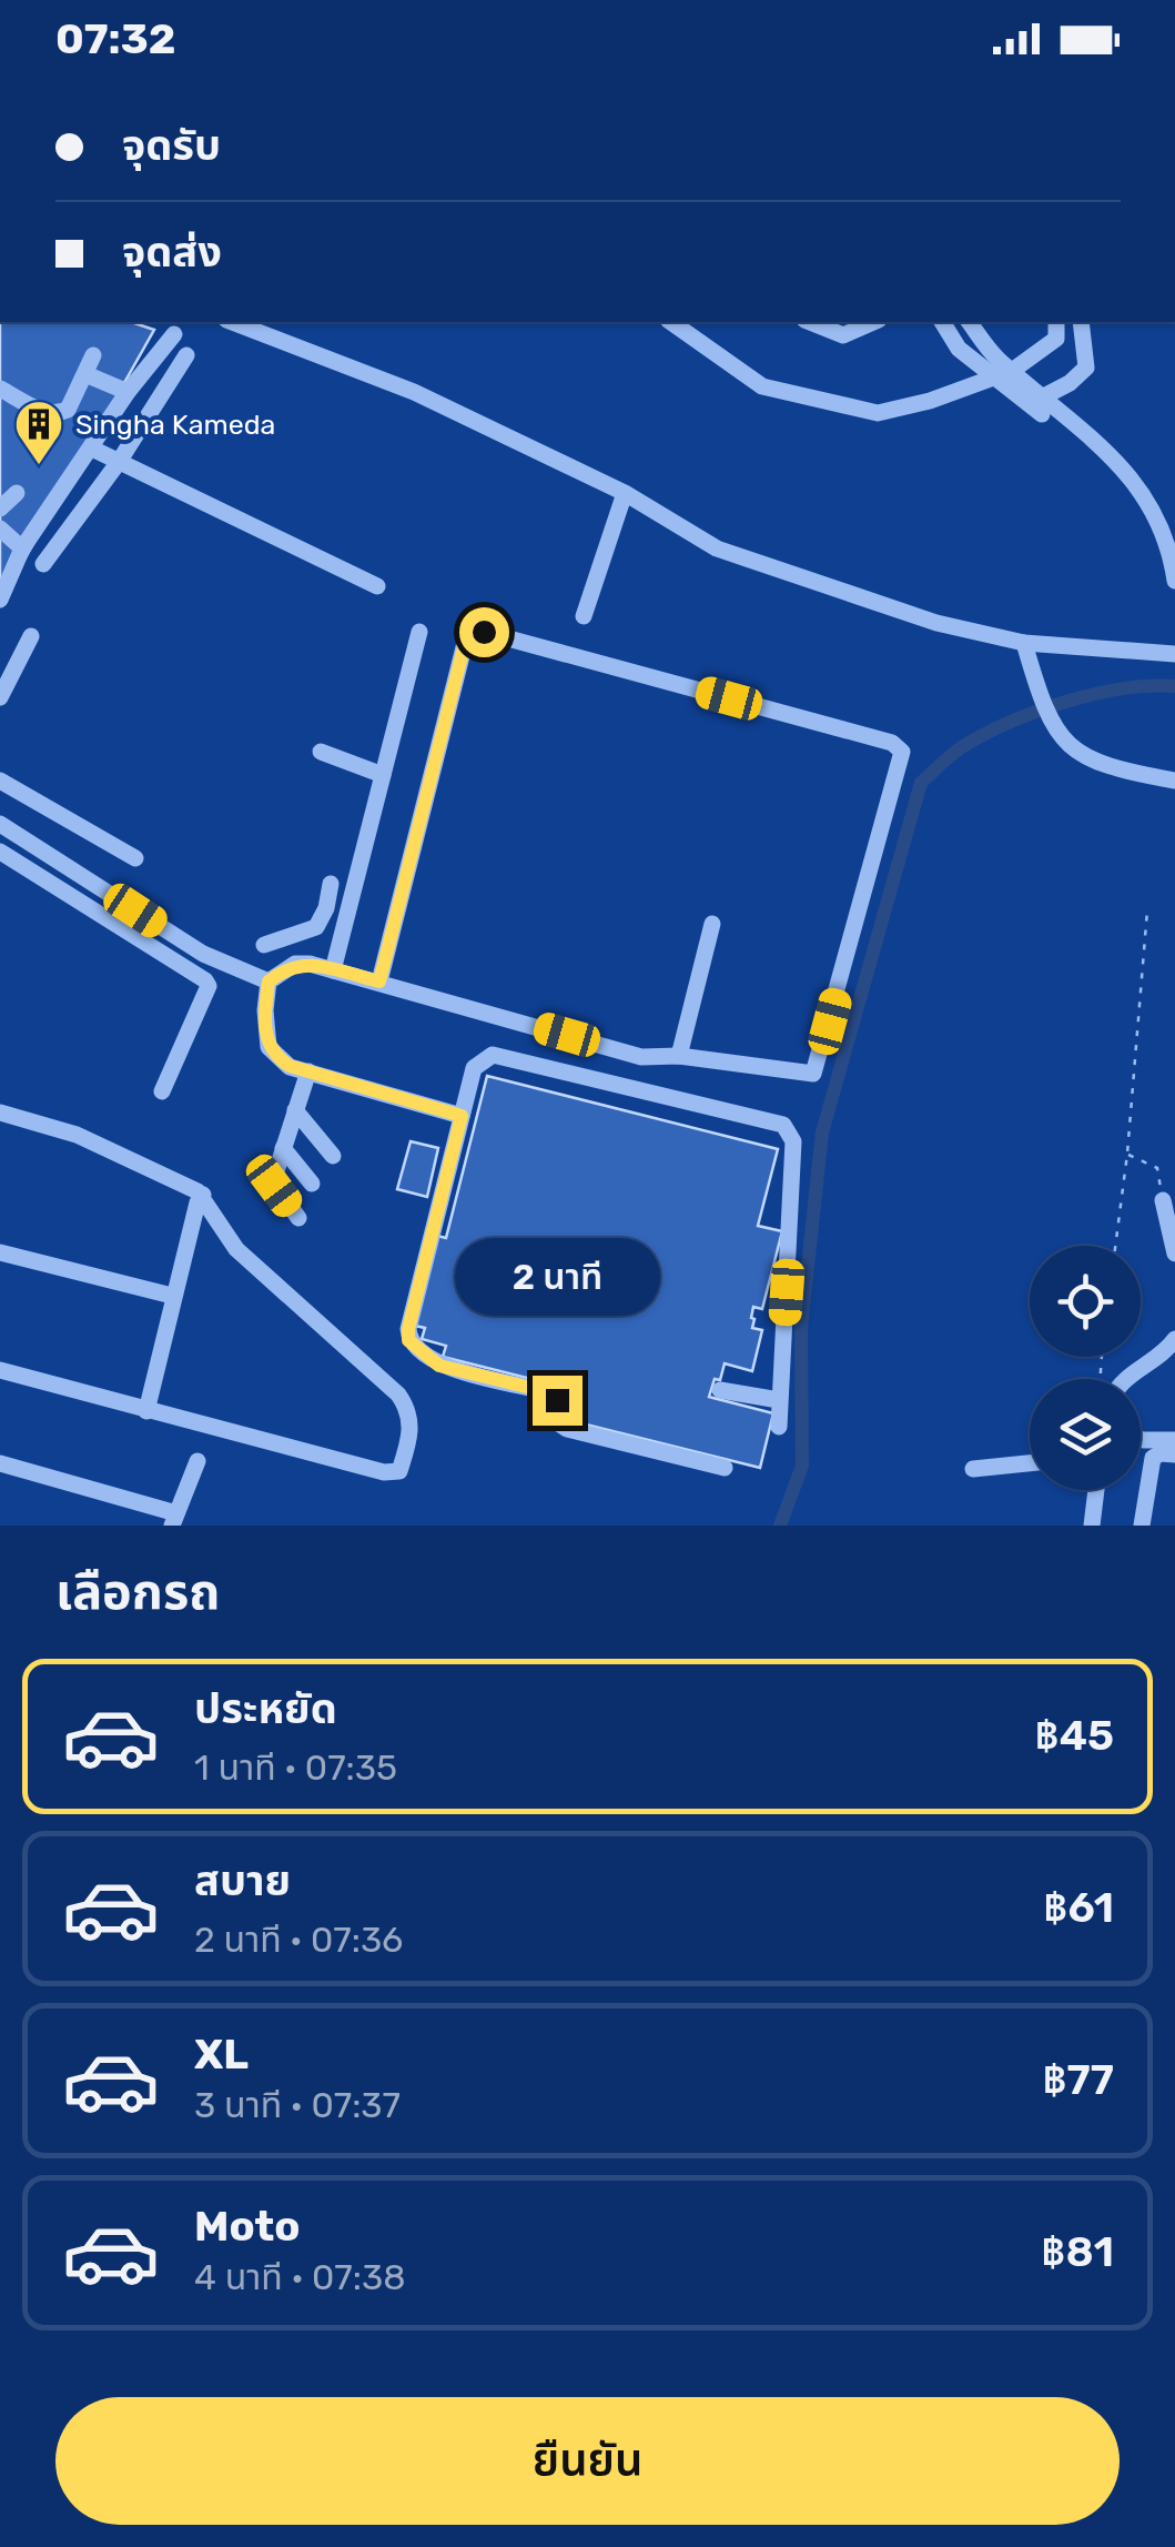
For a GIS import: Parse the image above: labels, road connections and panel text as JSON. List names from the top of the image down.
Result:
{
  "places": {
    "building": ["Singha Kameda"]
  },
  "page": {
    "status": "07:32",
    "banner": ["จุดรับ", "จุดส่ง"],
    "bubble": "2 นาที",
    "heading": "เลือกรถ",
    "list": [
      {
        "name": "ประหยัด",
        "note": "1 นาที · 07:35",
        "value": "฿45"
      },
      {
        "name": "สบาย",
        "note": "2 นาที · 07:36",
        "value": "฿61"
      },
      {
        "name": "XL",
        "note": "3 นาที · 07:37",
        "value": "฿77"
      },
      {
        "name": "Moto",
        "note": "4 นาที · 07:38",
        "value": "฿81"
      }
    ],
    "buttons": "ยืนยัน"
  }
}
